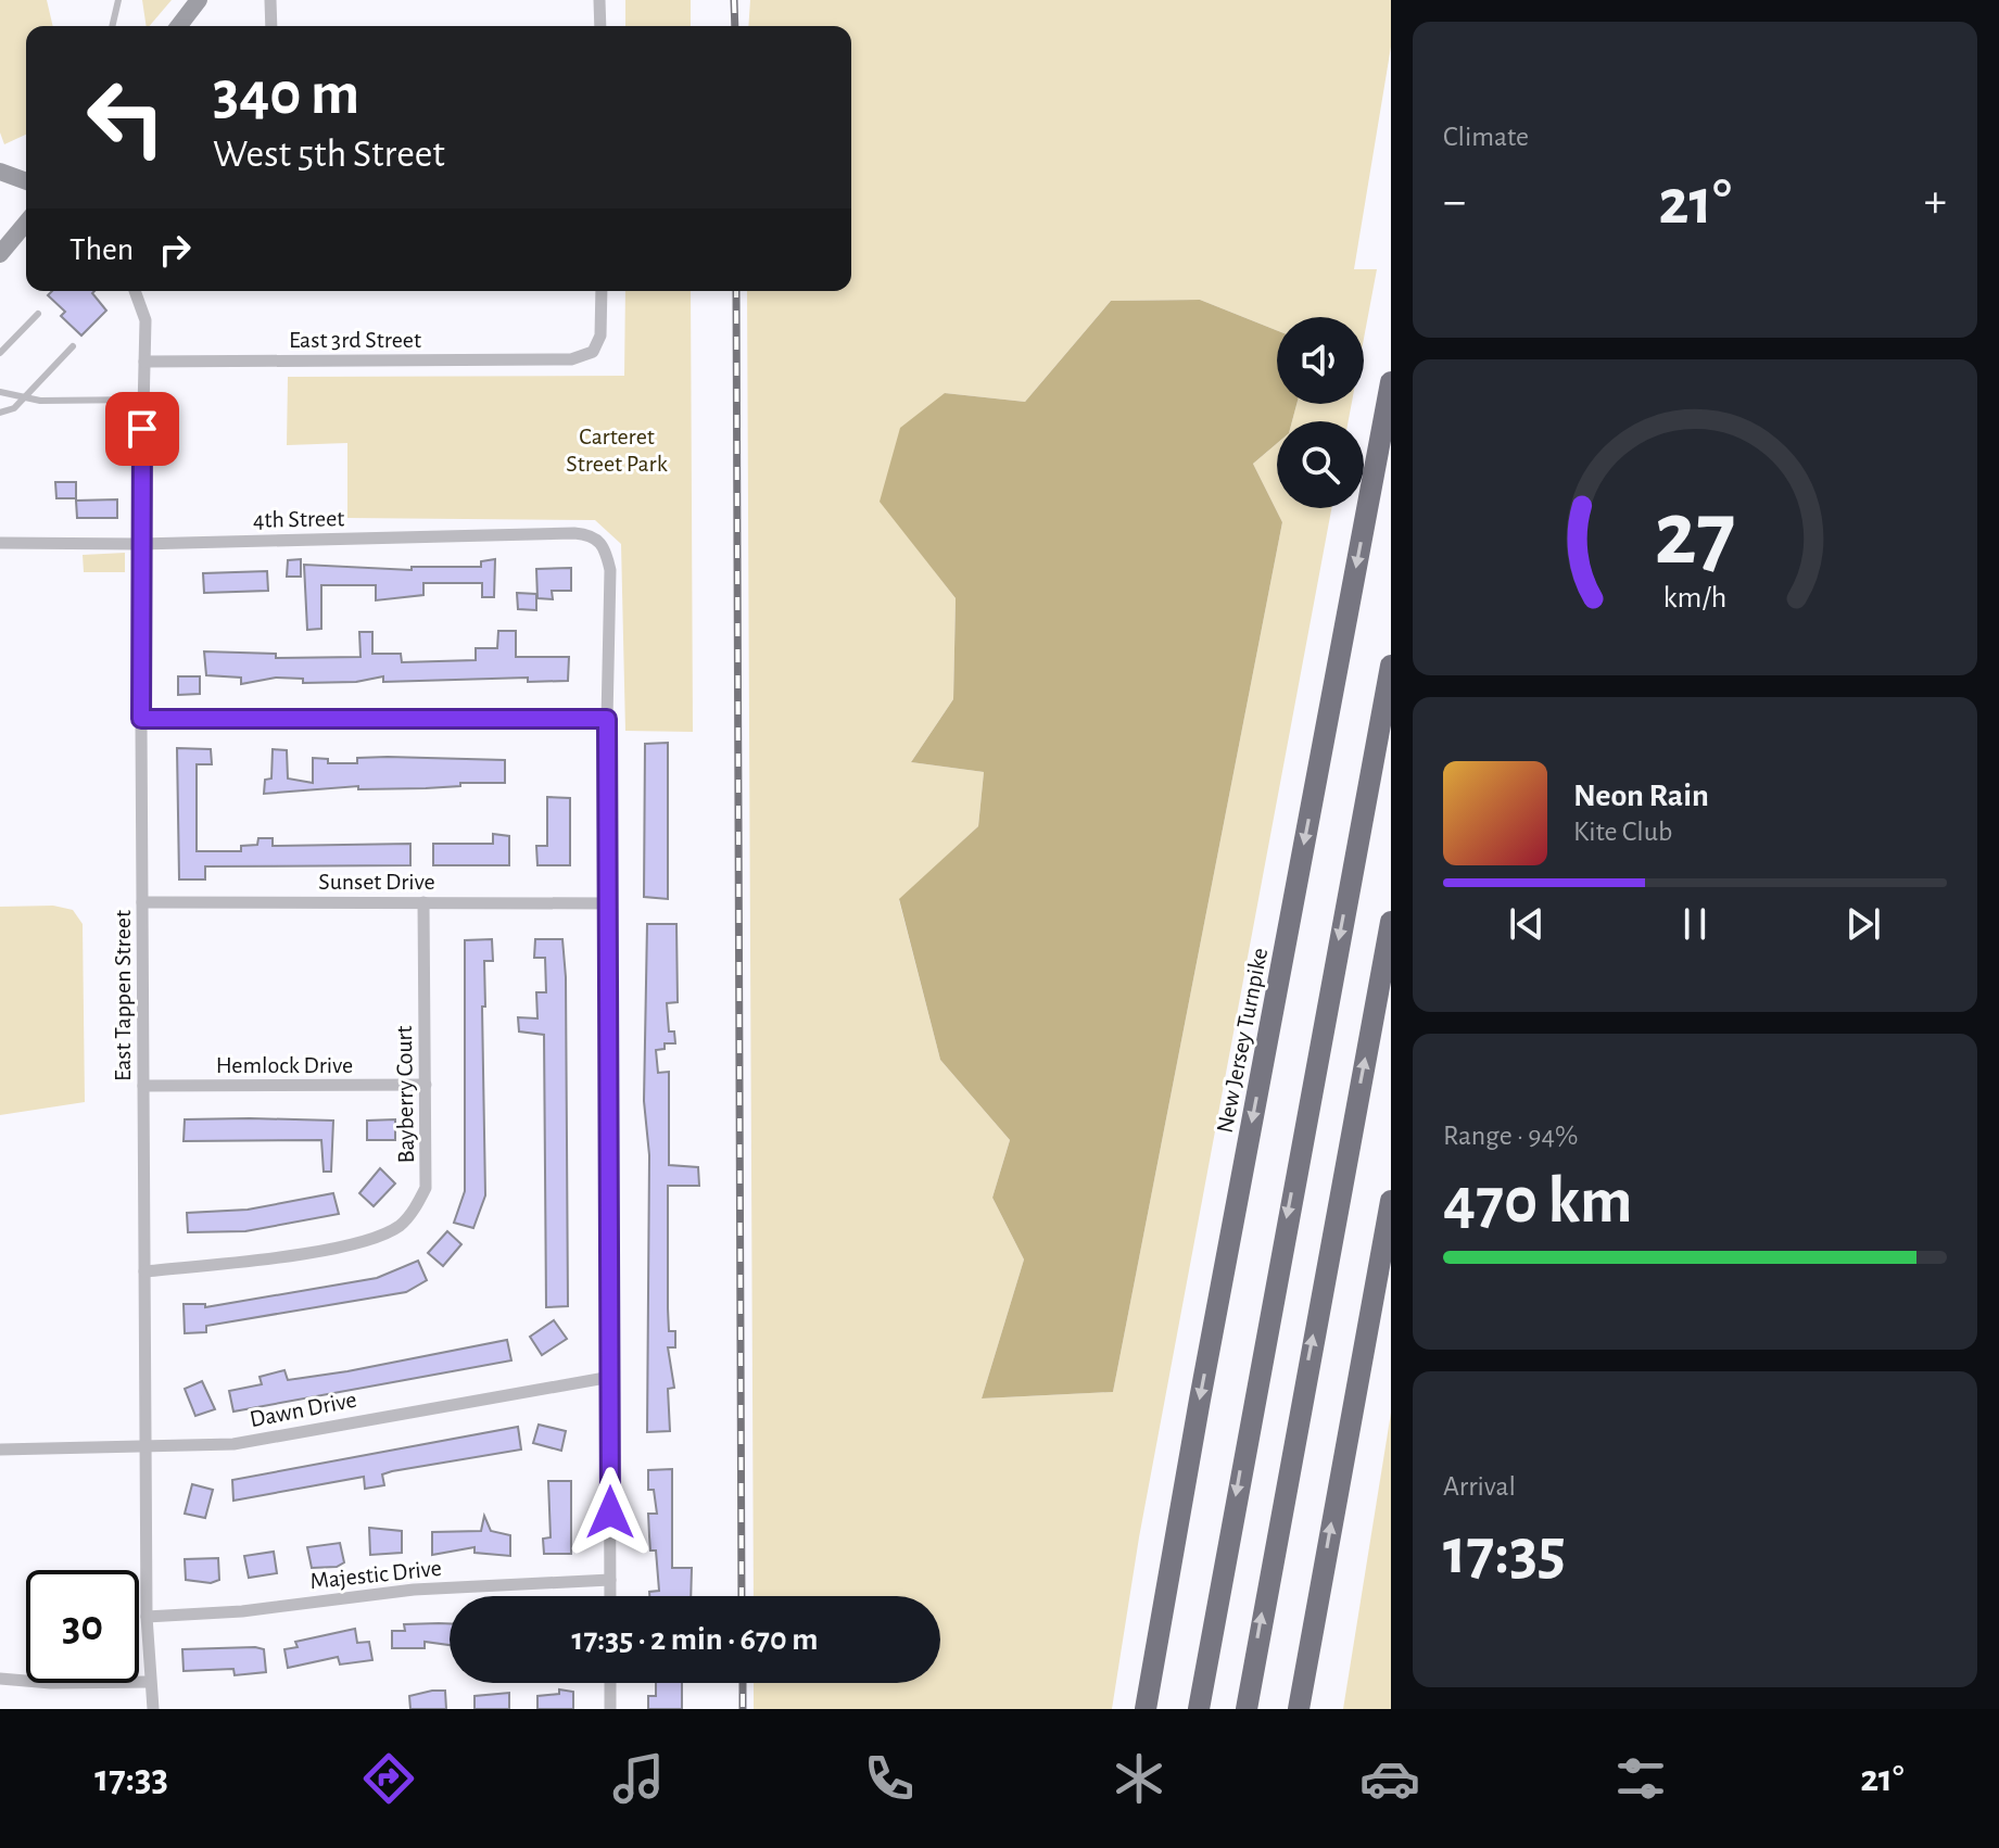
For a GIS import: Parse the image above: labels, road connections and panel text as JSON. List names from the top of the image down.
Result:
{
  "streets": {
    "highway": ["New Jersey Turnpike"],
    "street": [
      "East 3rd Street",
      "4th Street",
      "Sunset Drive",
      "East Tappen Street",
      "Hemlock Drive",
      "Bayberry Court",
      "Dawn Drive",
      "Majestic Drive"
    ]
  },
  "crossings": [
    ["East 3rd Street", "East Tappen Street"],
    ["4th Street", "East Tappen Street"],
    ["Sunset Drive", "East Tappen Street"],
    ["Sunset Drive", "Bayberry Court"],
    ["East Tappen Street", "Hemlock Drive"],
    ["East Tappen Street", "Bayberry Court"],
    ["East Tappen Street", "Dawn Drive"],
    ["East Tappen Street", "Majestic Drive"],
    ["Hemlock Drive", "Bayberry Court"]
  ],
  "parks": ["Carteret Street Park"],
  "page": {
    "tile": [
      "Climate",
      ["Range · 94%", "470 km"],
      ["Arrival", "17:35"]
    ],
    "turn": ["340 m", "West 5th Street"],
    "heat": ["−", "21°", "+"],
    "then": "Then",
    "song": ["Neon Rain", "Kite Club"],
    "limit": "30",
    "trip": "17:35 · 2 min · 670 m",
    "tabs": ["17:33", "21°"],
    "gauge": ["27", "km/h"]
  }
}
